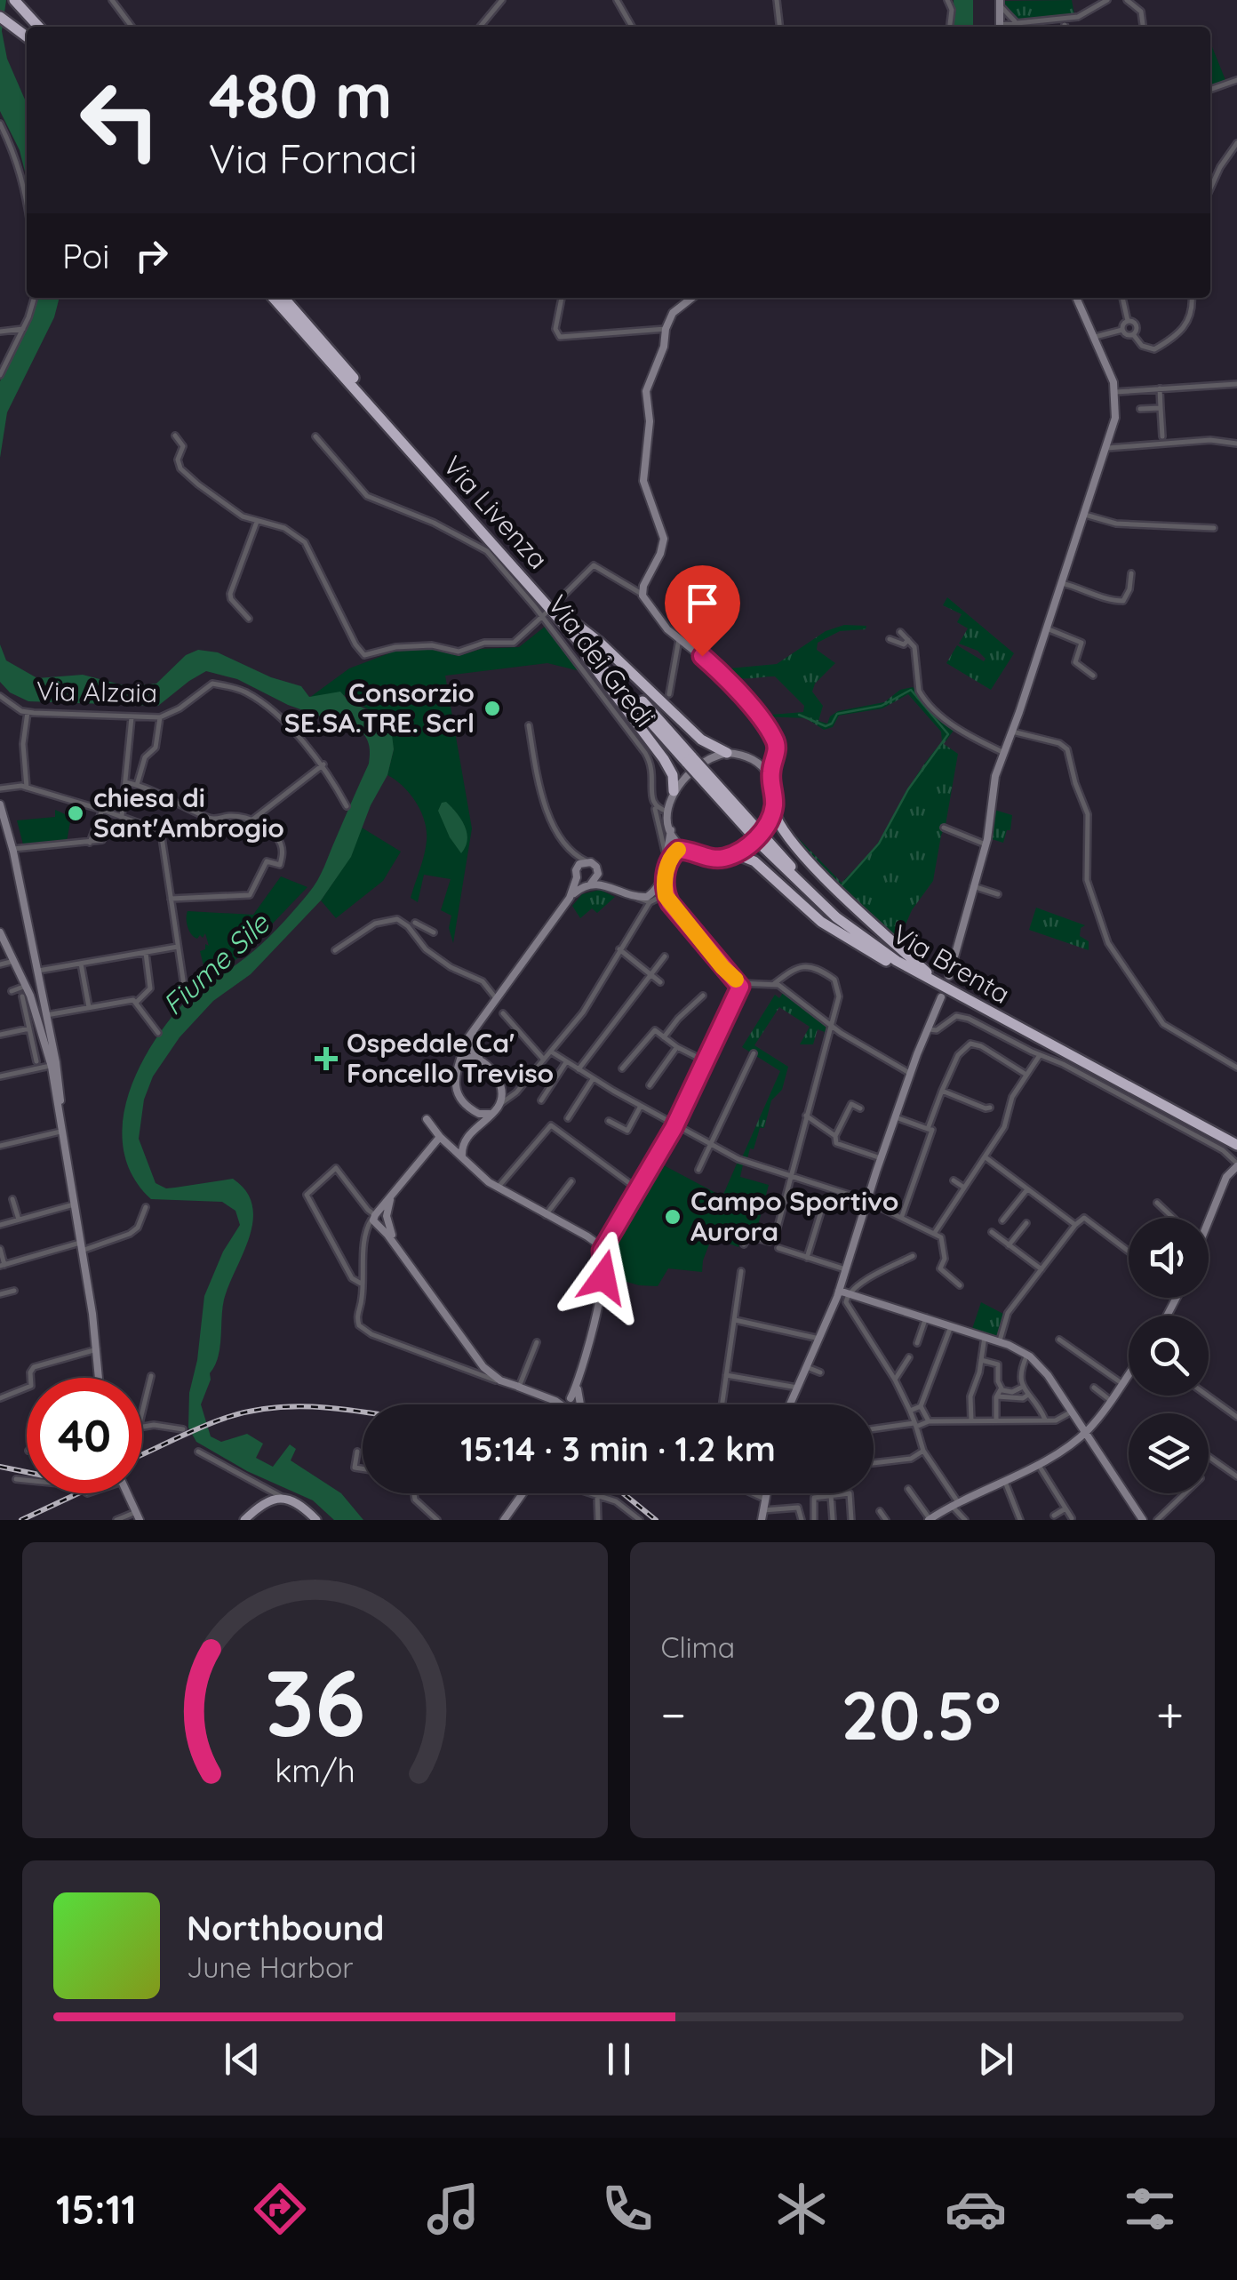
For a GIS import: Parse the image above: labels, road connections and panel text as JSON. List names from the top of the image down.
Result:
{
  "streets": {
    "highway": ["Via Livenza", "Via Brenta"],
    "street": ["Via dei Gredi", "Via Alzaia"]
  },
  "crossings": [
    ["Via Livenza", "Via Brenta"]
  ],
  "water": ["Fiume Sile"],
  "places": {
    "other": ["Consorzio SE.SA.TRE. Scrl", "chiesa di Sant'Ambrogio", "Campo Sportivo Aurora"],
    "health": ["Ospedale Ca' Foncello Treviso"]
  },
  "page": {
    "turn": ["480 m", "Via Fornaci"],
    "then": "Poi",
    "limit": "40",
    "trip": "15:14 · 3 min · 1.2 km",
    "tile": "Clima",
    "heat": ["−", "20.5°", "+"],
    "song": ["Northbound", "June Harbor"],
    "tabs": "15:11",
    "gauge": ["36", "km/h"]
  }
}
